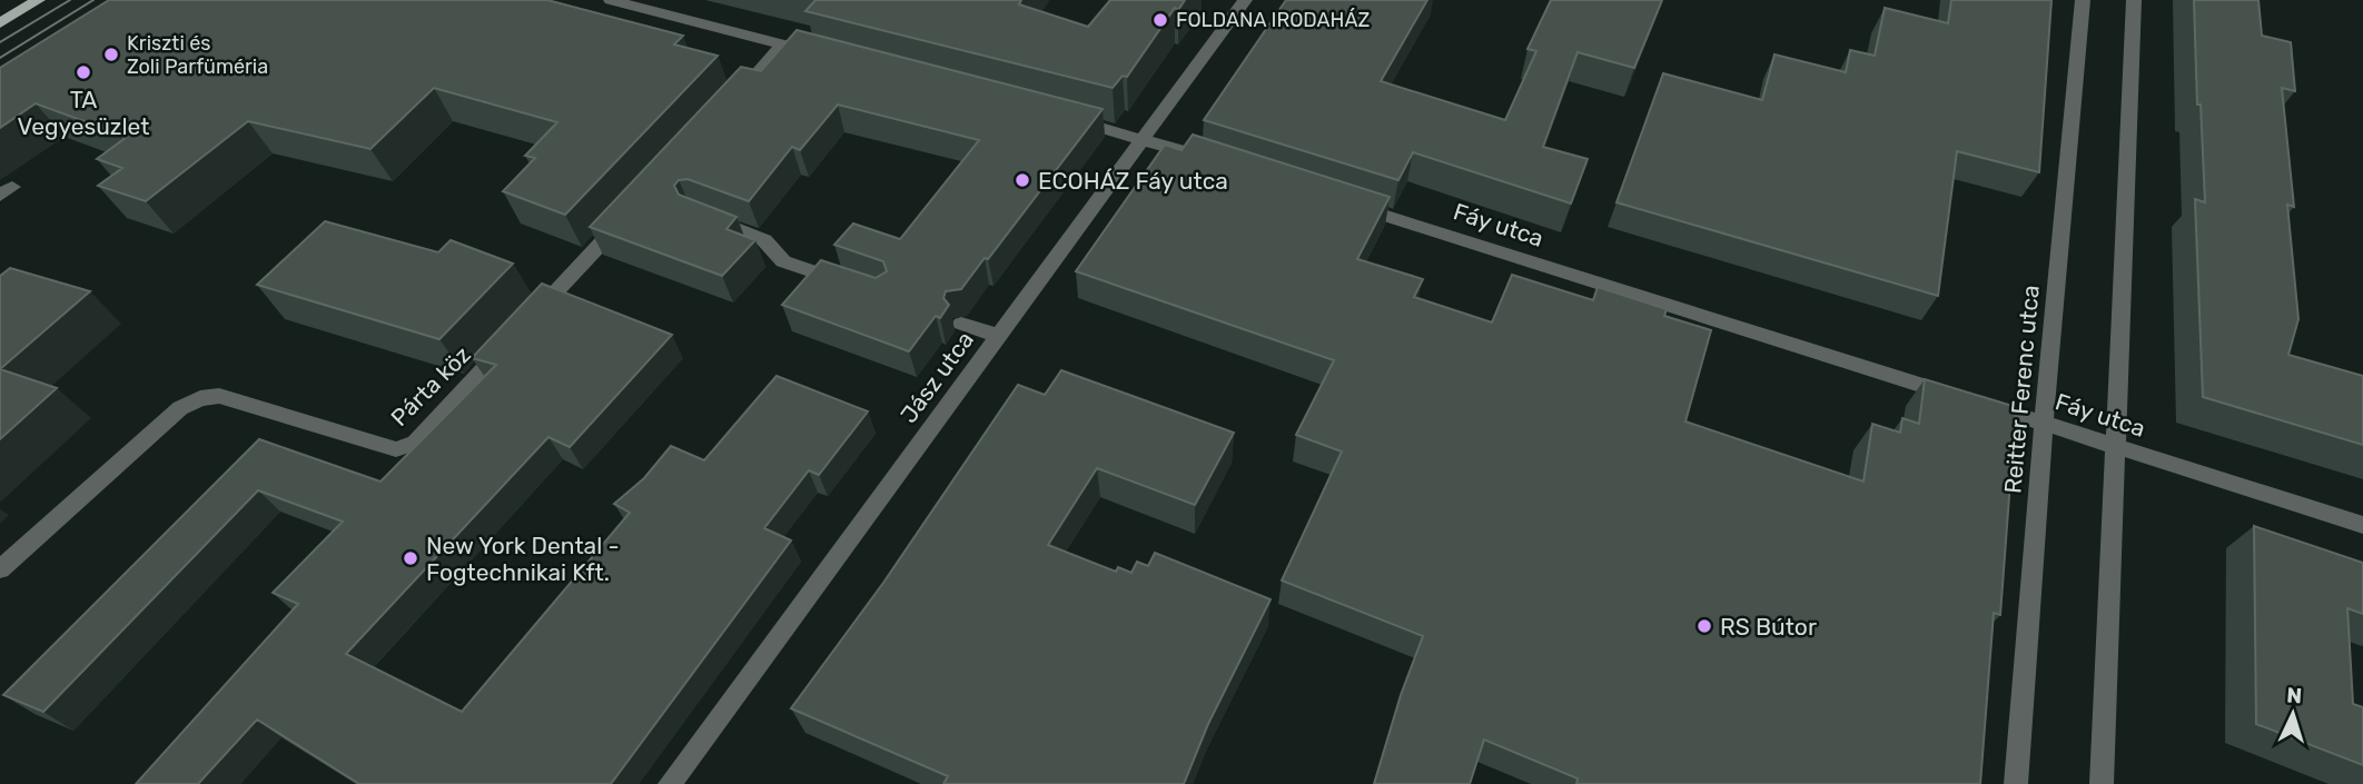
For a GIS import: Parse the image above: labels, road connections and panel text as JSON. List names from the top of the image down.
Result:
{
  "streets": {
    "street": [
      "Fáy utca",
      "Jász utca",
      "Párta köz",
      "Reitter Ferenc utca"
    ]
  },
  "crossings": [
    ["Fáy utca", "Reitter Ferenc utca"]
  ],
  "places": [
    "FOLDANA IRODAHÁZ",
    "Kriszti és Zoli Parfüméria",
    "TA Vegyesüzlet",
    "ECOHÁZ Fáy utca",
    "New York Dental - Fogtechnikai Kft.",
    "RS Bútor"
  ],
  "north": "top"
}
